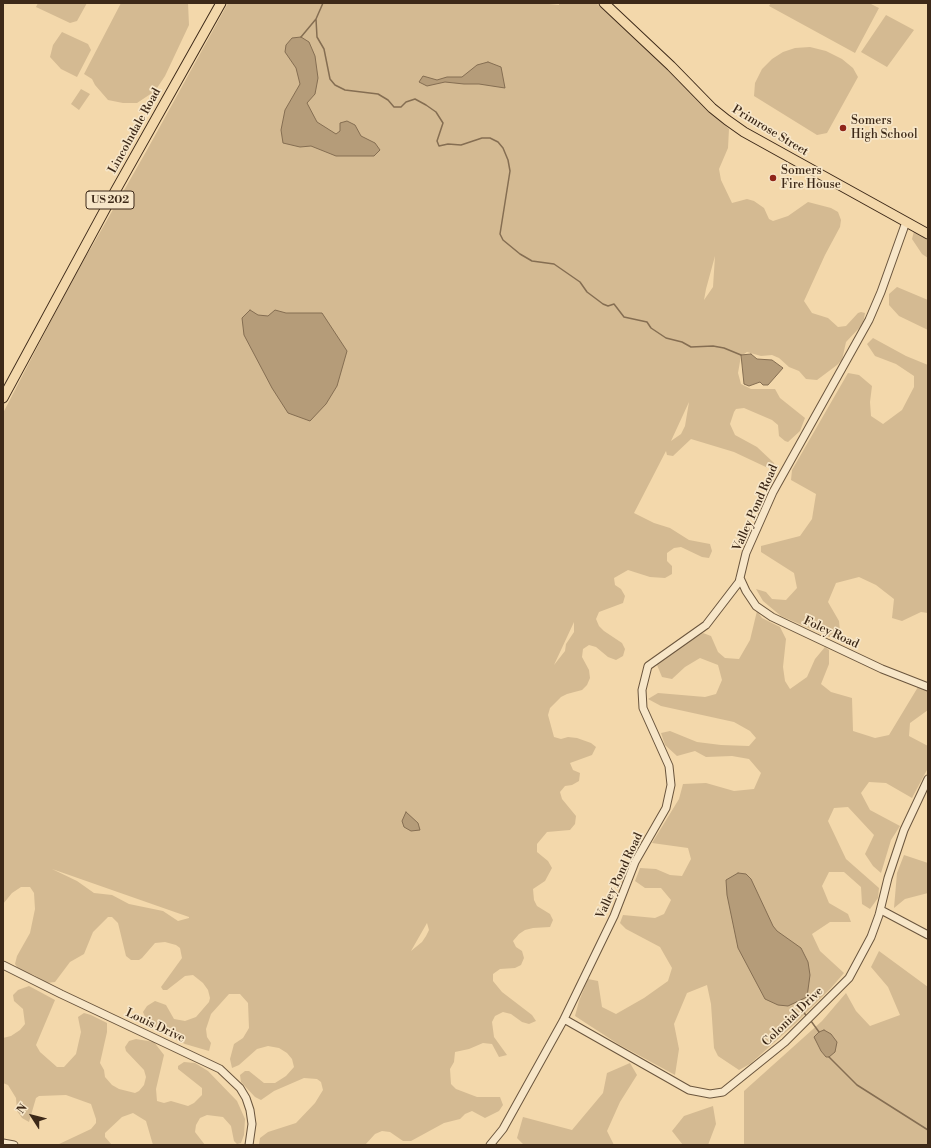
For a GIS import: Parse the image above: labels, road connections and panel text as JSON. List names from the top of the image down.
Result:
{
  "streets": {
    "main road": ["Lincolndale Road", "Primrose Street", "US 202"],
    "street": [
      "Valley Pond Road",
      "Foley Road",
      "Colonial Drive",
      "Louis Drive"
    ]
  },
  "crossings": [
    ["Primrose Street", "Valley Pond Road"],
    ["Valley Pond Road", "Foley Road"],
    ["Valley Pond Road", "Colonial Drive"]
  ],
  "places": ["Somers High School", "Somers Fire House"],
  "north": "top left"
}
